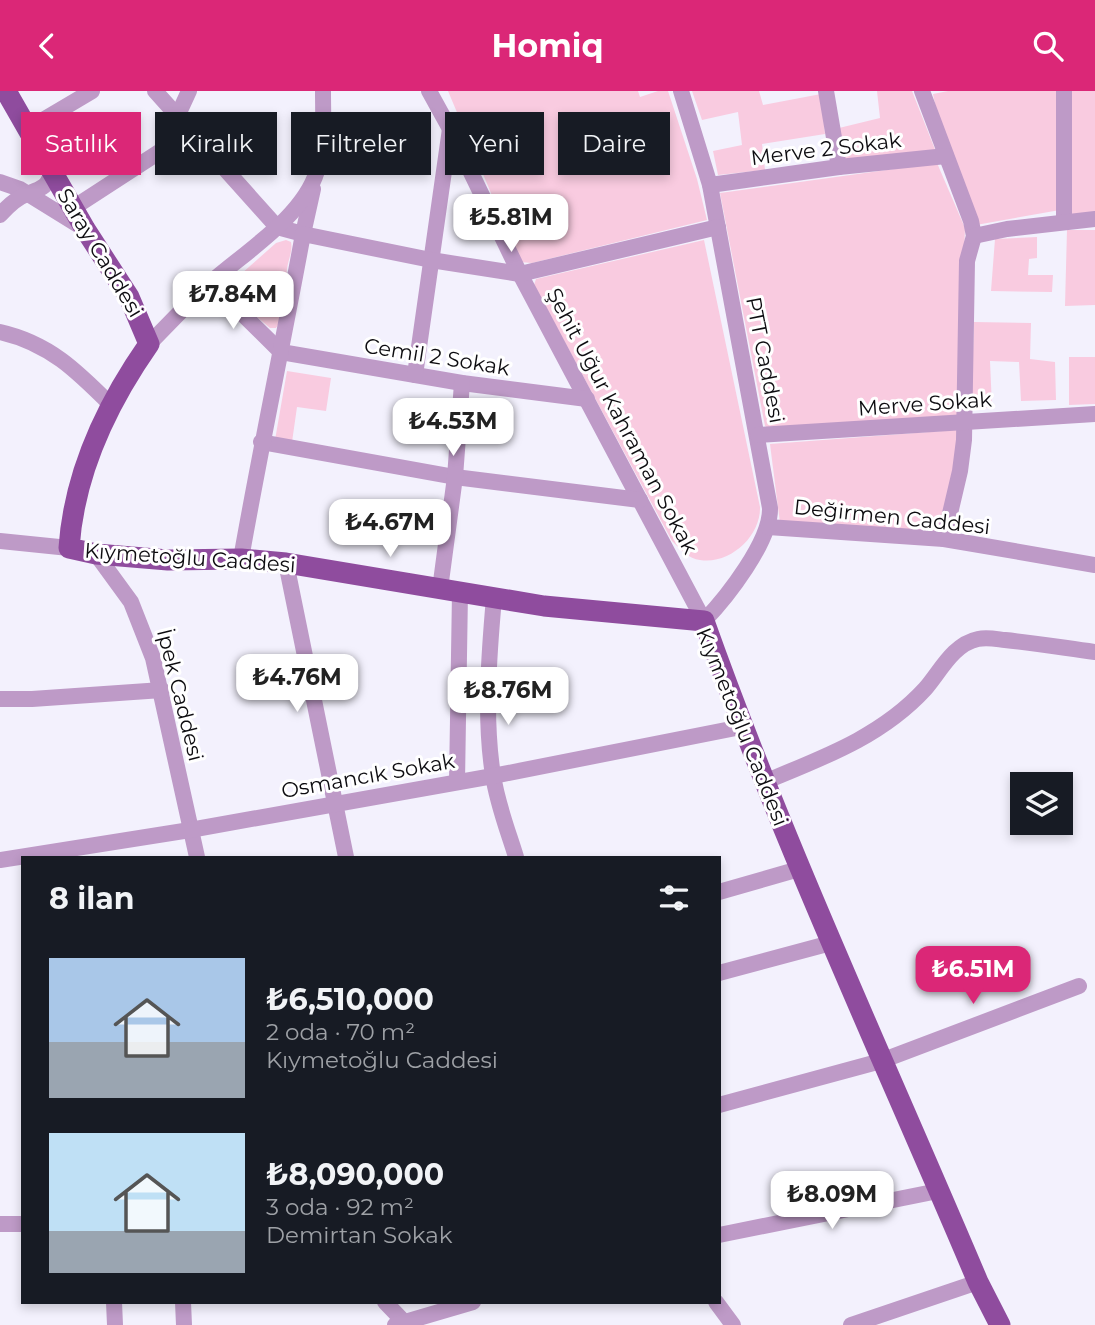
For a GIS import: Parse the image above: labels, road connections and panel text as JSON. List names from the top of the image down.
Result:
{
  "streets": {
    "main road": ["Saray Caddesi", "Kıymetoğlu Caddesi"],
    "street": [
      "Merve 2 Sokak",
      "Cemil 2 Sokak",
      "PTT Caddesi",
      "Merve Sokak",
      "Şehit Uğur Kahraman Sokak",
      "Değirmen Caddesi",
      "İpek Caddesi",
      "Osmancık Sokak"
    ]
  },
  "crossings": [
    ["Merve 2 Sokak", "PTT Caddesi"],
    ["Cemil 2 Sokak", "Şehit Uğur Kahraman Sokak"],
    ["PTT Caddesi", "Merve Sokak"],
    ["PTT Caddesi", "Şehit Uğur Kahraman Sokak"],
    ["PTT Caddesi", "Değirmen Caddesi"],
    ["PTT Caddesi", "Kıymetoğlu Caddesi"],
    ["Şehit Uğur Kahraman Sokak", "Kıymetoğlu Caddesi"],
    ["Kıymetoğlu Caddesi", "İpek Caddesi"],
    ["Kıymetoğlu Caddesi", "Osmancık Sokak"],
    ["İpek Caddesi", "Osmancık Sokak"]
  ],
  "page": {
    "header": "Homiq",
    "chip": [
      "Satılık",
      "Kiralık",
      "Filtreler",
      "Yeni",
      "Daire"
    ],
    "price": [
      "₺5.81M",
      "₺7.84M",
      "₺4.53M",
      "₺4.67M",
      "₺4.76M",
      "₺8.76M",
      "₺6.51M",
      "₺8.09M"
    ],
    "heading": "8 ilan",
    "list": [
      {
        "name": "₺6,510,000",
        "note": "2 oda · 70 m² · Kıymetoğlu Caddesi"
      },
      {
        "name": "₺8,090,000",
        "note": "3 oda · 92 m² · Demirtan Sokak"
      }
    ]
  }
}
